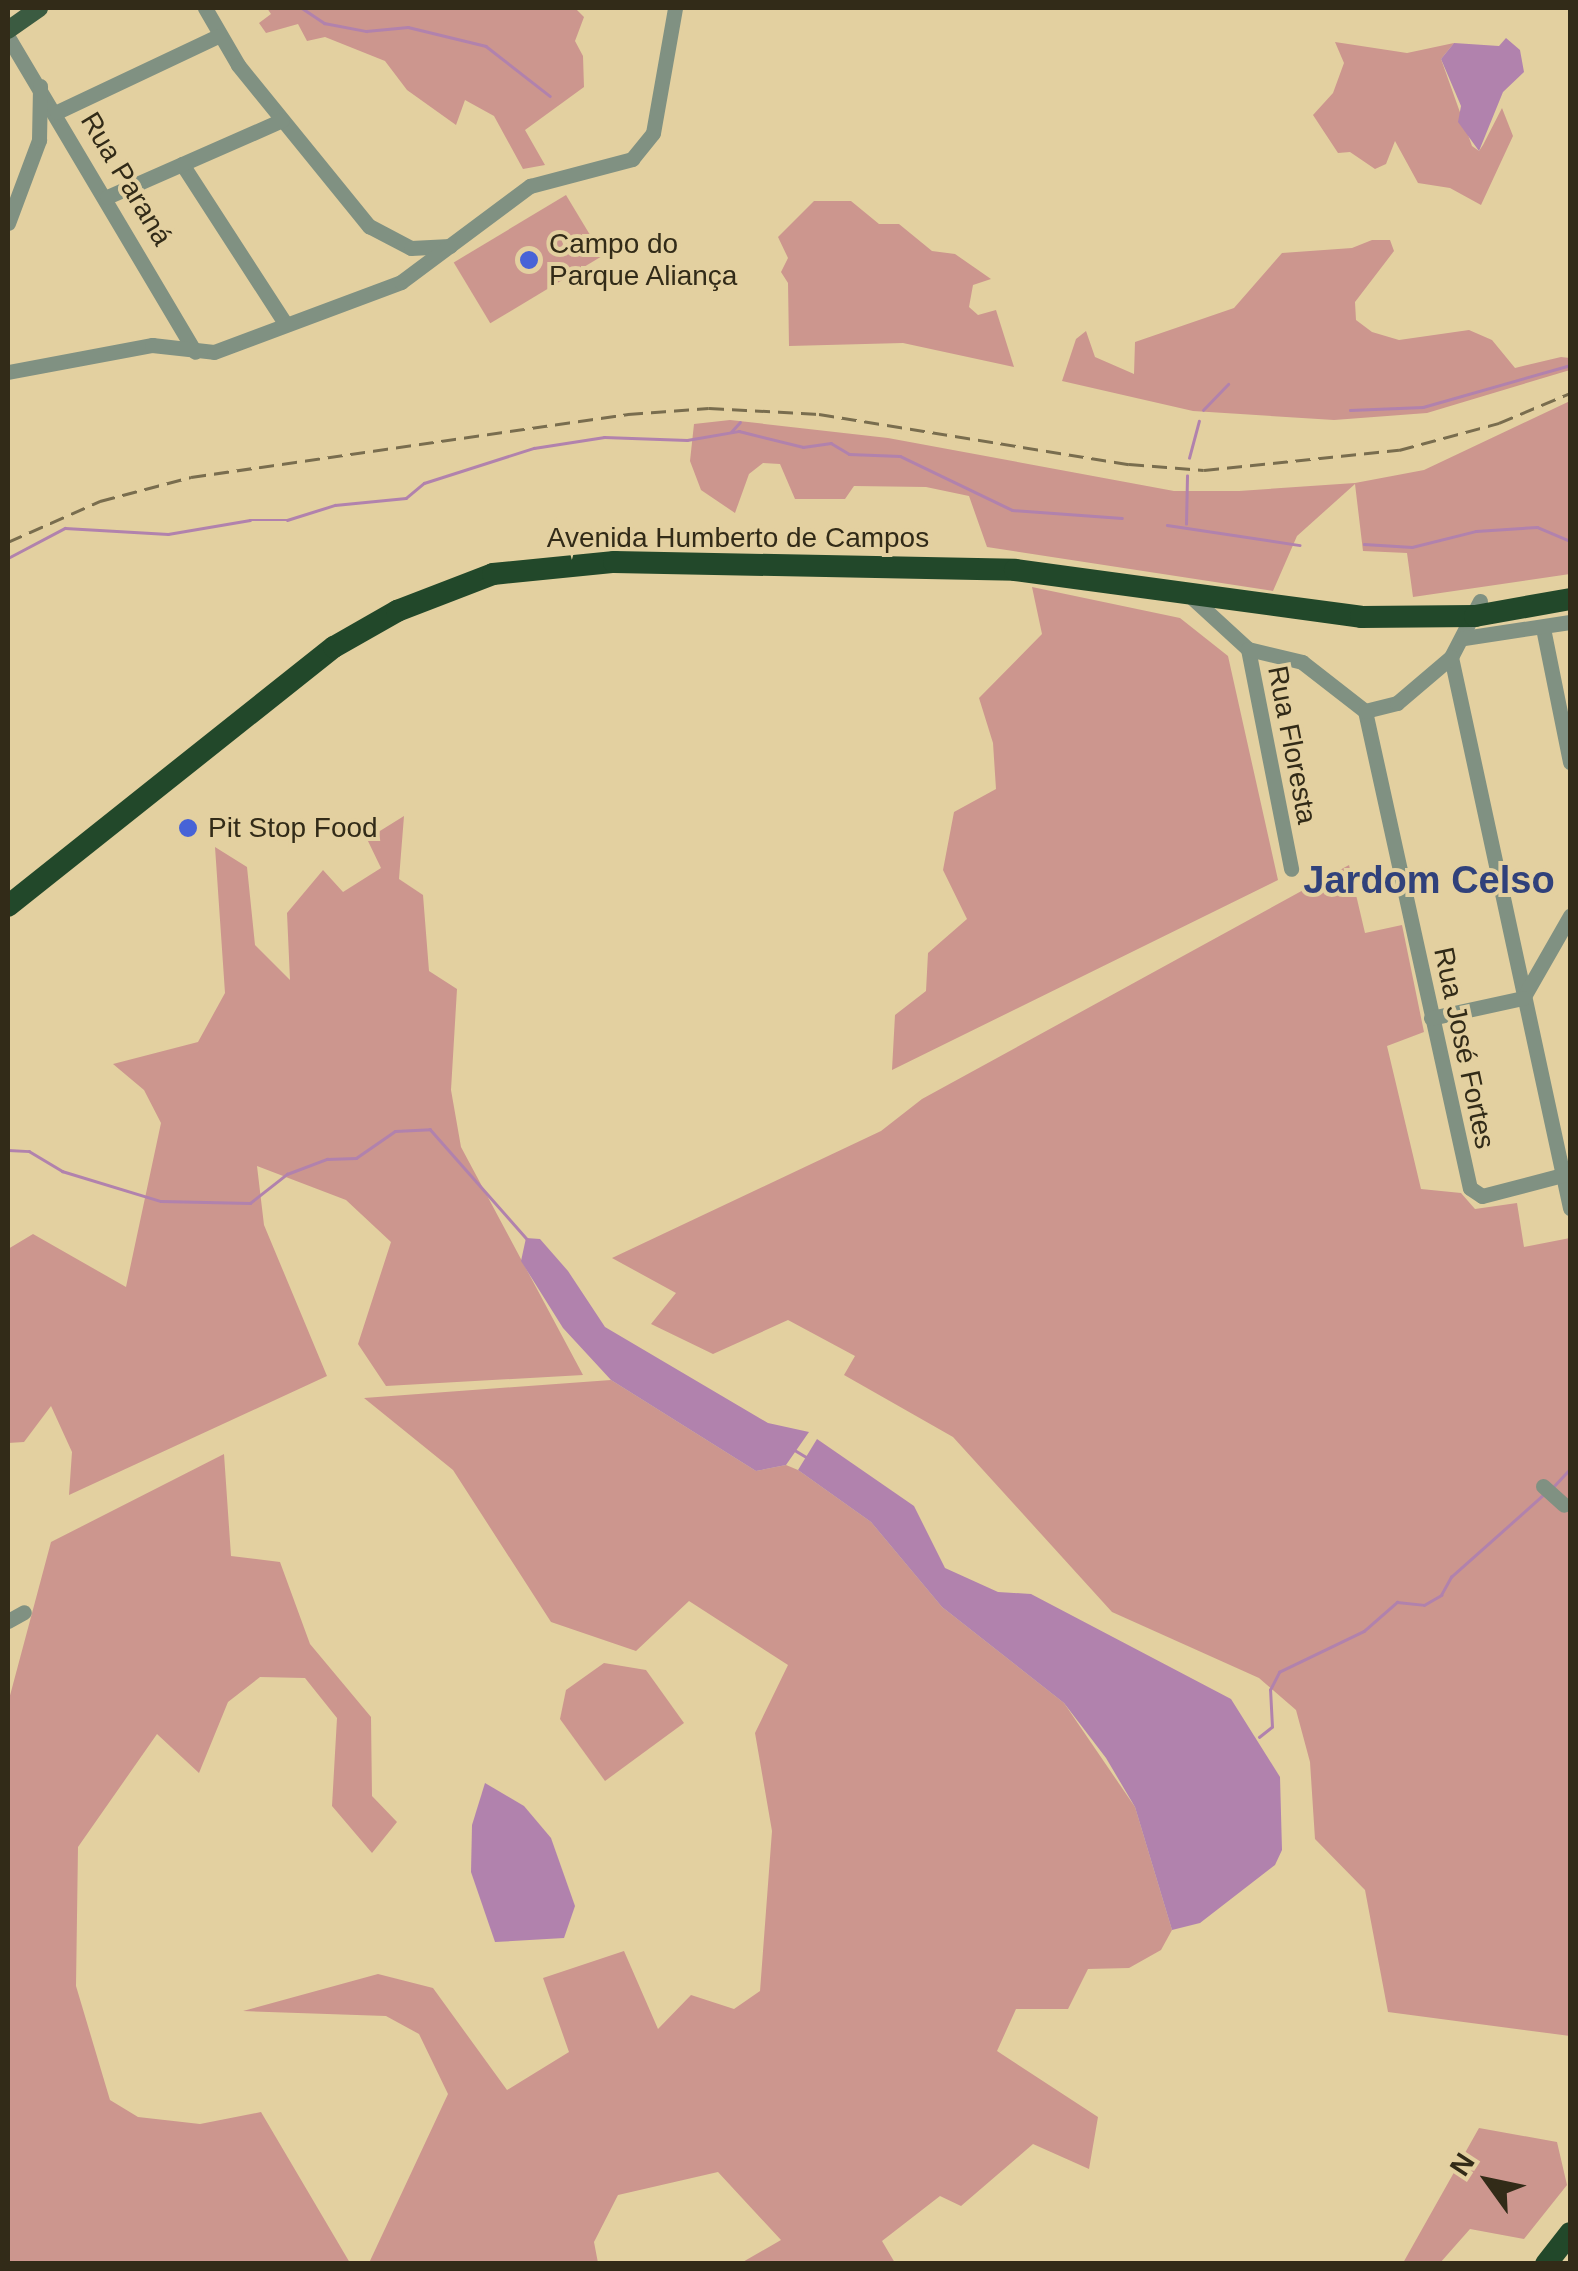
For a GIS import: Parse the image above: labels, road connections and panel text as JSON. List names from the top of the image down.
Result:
{
  "streets": {
    "highway": ["Avenida Humberto de Campos"],
    "street": ["Rua Paraná", "Rua Floresta", "Rua José Fortes"]
  },
  "crossings": [
    ["Avenida Humberto de Campos", "Rua Floresta"]
  ],
  "districts": ["Jardom Celso"],
  "places": ["Campo do Parque Aliança", "Pit Stop Food"],
  "north": "top left"
}
